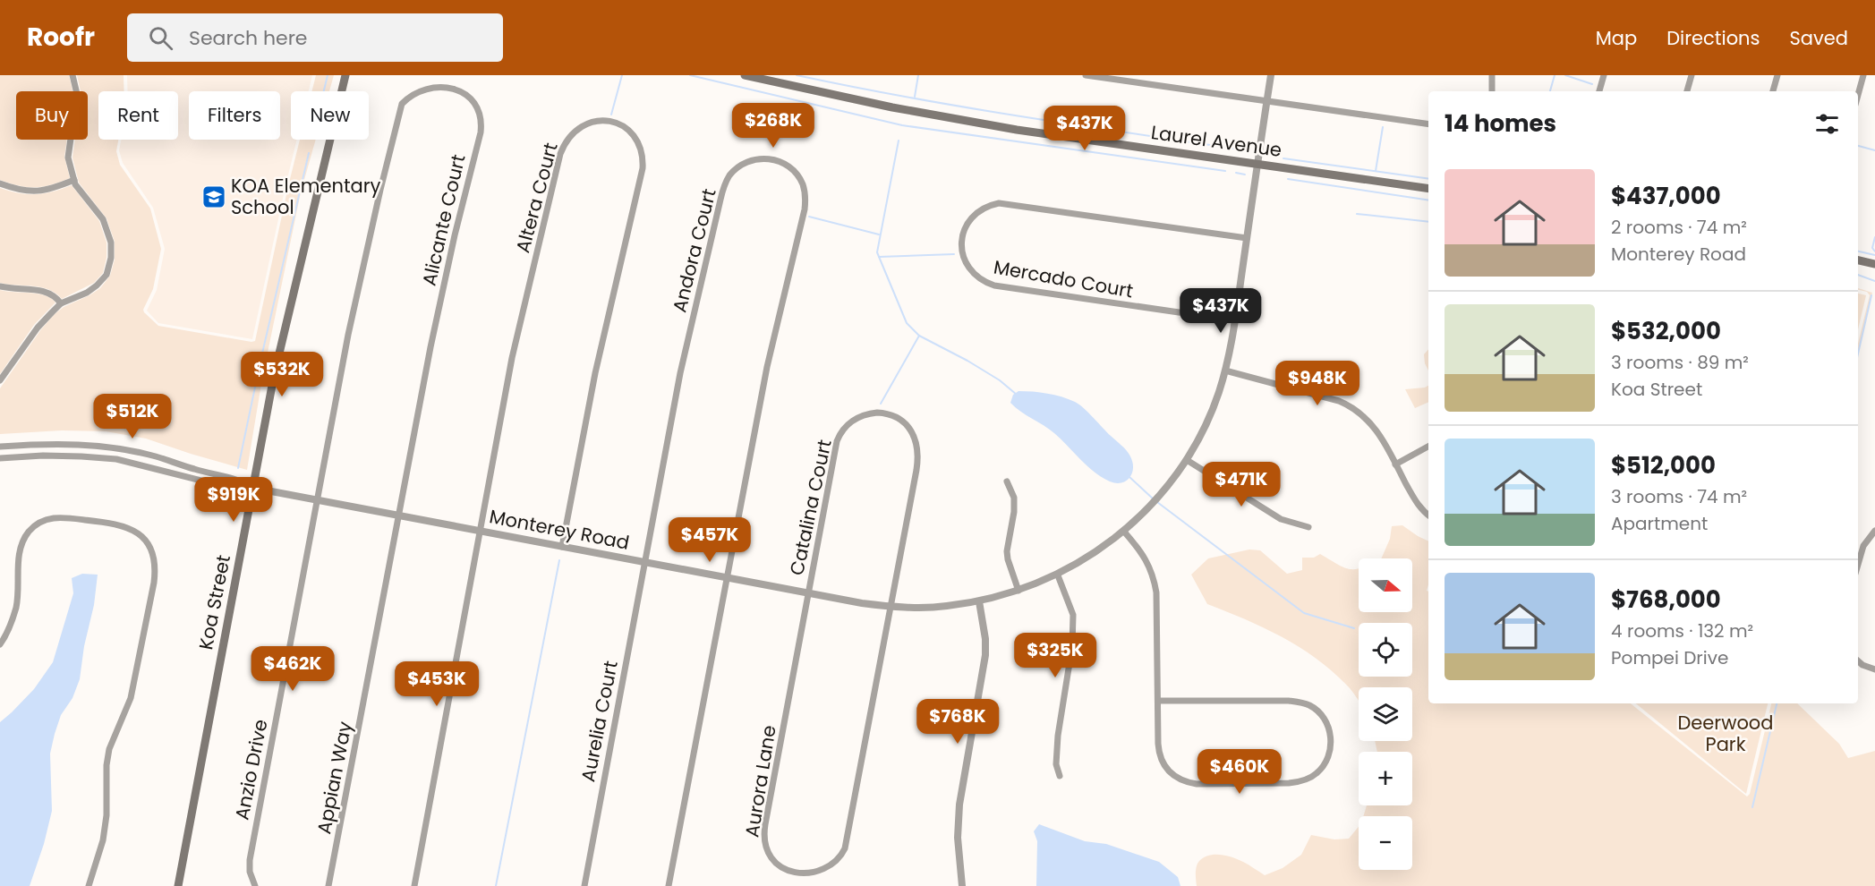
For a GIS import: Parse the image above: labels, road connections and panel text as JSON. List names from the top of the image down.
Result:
{
  "streets": {
    "main road": ["Laurel Avenue", "Koa Street"],
    "street": [
      "Altera Court",
      "Alicante Court",
      "Andora Court",
      "Mercado Court",
      "Catalina Court",
      "Monterey Road",
      "Aurelia Court",
      "Anzio Drive",
      "Appian Way",
      "Aurora Lane"
    ]
  },
  "crossings": [
    ["Laurel Avenue", "Monterey Road"],
    ["Altera Court", "Monterey Road"],
    ["Alicante Court", "Monterey Road"],
    ["Alicante Court", "Anzio Drive"],
    ["Alicante Court", "Appian Way"],
    ["Andora Court", "Monterey Road"],
    ["Andora Court", "Aurelia Court"],
    ["Mercado Court", "Monterey Road"],
    ["Catalina Court", "Monterey Road"],
    ["Catalina Court", "Aurora Lane"],
    ["Monterey Road", "Koa Street"],
    ["Monterey Road", "Aurelia Court"],
    ["Monterey Road", "Anzio Drive"],
    ["Monterey Road", "Appian Way"],
    ["Monterey Road", "Aurora Lane"]
  ],
  "parks": ["Deerwood Park"],
  "places": {
    "school or university": ["KOA Elementary School"]
  },
  "north": "right",
  "page": {
    "header": "Roofr",
    "search": "Search here",
    "nav": ["Map", "Directions", "Saved"],
    "chip": [
      "Buy",
      "Rent",
      "Filters",
      "New"
    ],
    "heading": "14 homes",
    "price": [
      "$268K",
      "$437K",
      "$437K",
      "$532K",
      "$948K",
      "$512K",
      "$471K",
      "$919K",
      "$457K",
      "$325K",
      "$462K",
      "$453K",
      "$768K",
      "$460K"
    ],
    "list": [
      {
        "name": "$437,000",
        "note": "2 rooms · 74 m² · Monterey Road"
      },
      {
        "name": "$532,000",
        "note": "3 rooms · 89 m² · Koa Street"
      },
      {
        "name": "$512,000",
        "note": "3 rooms · 74 m² · Apartment"
      },
      {
        "name": "$768,000",
        "note": "4 rooms · 132 m² · Pompei Drive"
      }
    ],
    "map_buttons": ["+", "−"]
  }
}
